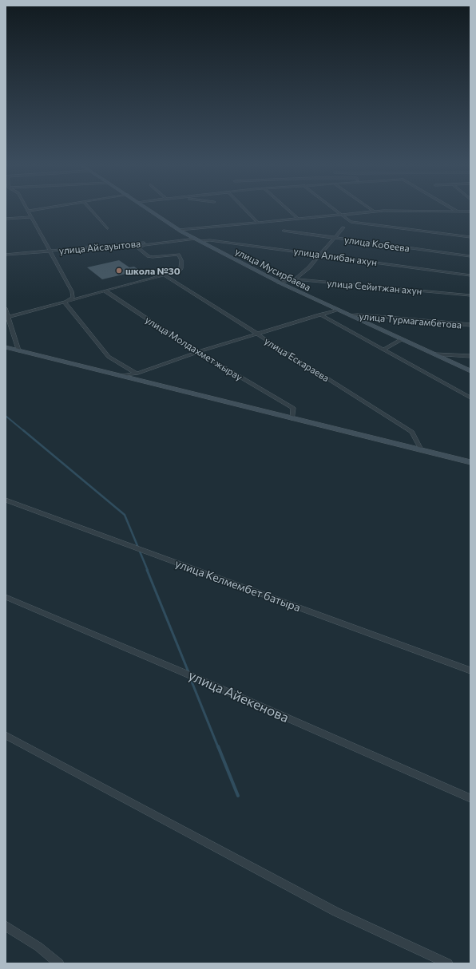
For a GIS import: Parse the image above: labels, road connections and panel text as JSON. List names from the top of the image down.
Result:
{
  "streets": {
    "street": [
      "улица Кобеева",
      "улица Айсауытова",
      "улица Алибан ахун",
      "улица Мусирбаева",
      "улица Сейитжан ахун",
      "улица Турмагамбетова",
      "улица Молдахмет жырау",
      "улица Ескараева",
      "улица Келмембет батыра",
      "улица Айекенова"
    ]
  },
  "crossings": [
    ["улица Айсауытова", "улица Мусирбаева"],
    ["улица Алибан ахун", "улица Мусирбаева"],
    ["улица Мусирбаева", "улица Сейитжан ахун"],
    ["улица Мусирбаева", "улица Турмагамбетова"]
  ],
  "places": ["школа №30"]
}
